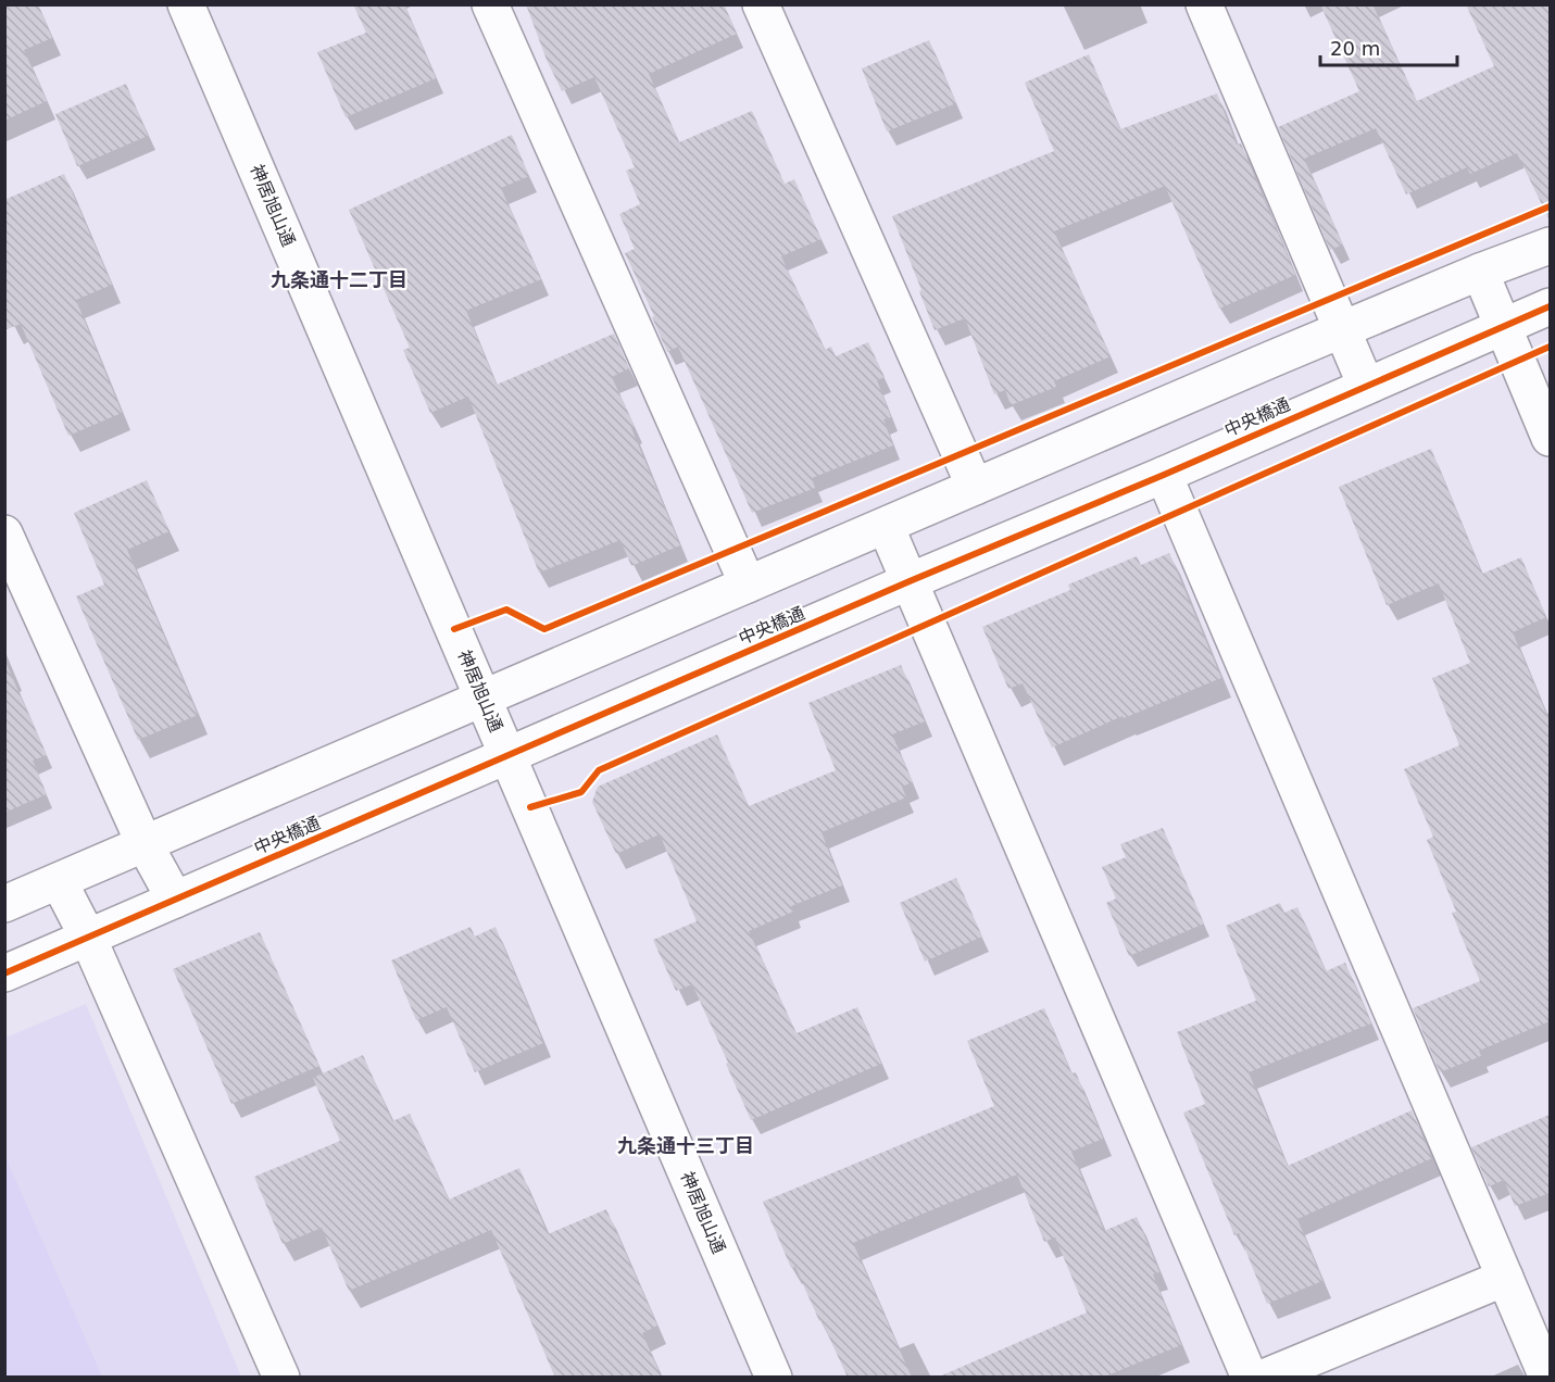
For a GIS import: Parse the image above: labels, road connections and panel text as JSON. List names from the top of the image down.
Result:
{
  "streets": {
    "street": ["神居旭山通", "中央橋通"]
  },
  "crossings": [
    ["神居旭山通", "中央橋通"]
  ],
  "districts": ["九条通十二丁目", "九条通十三丁目"],
  "scale_bar": "20 m"
}
